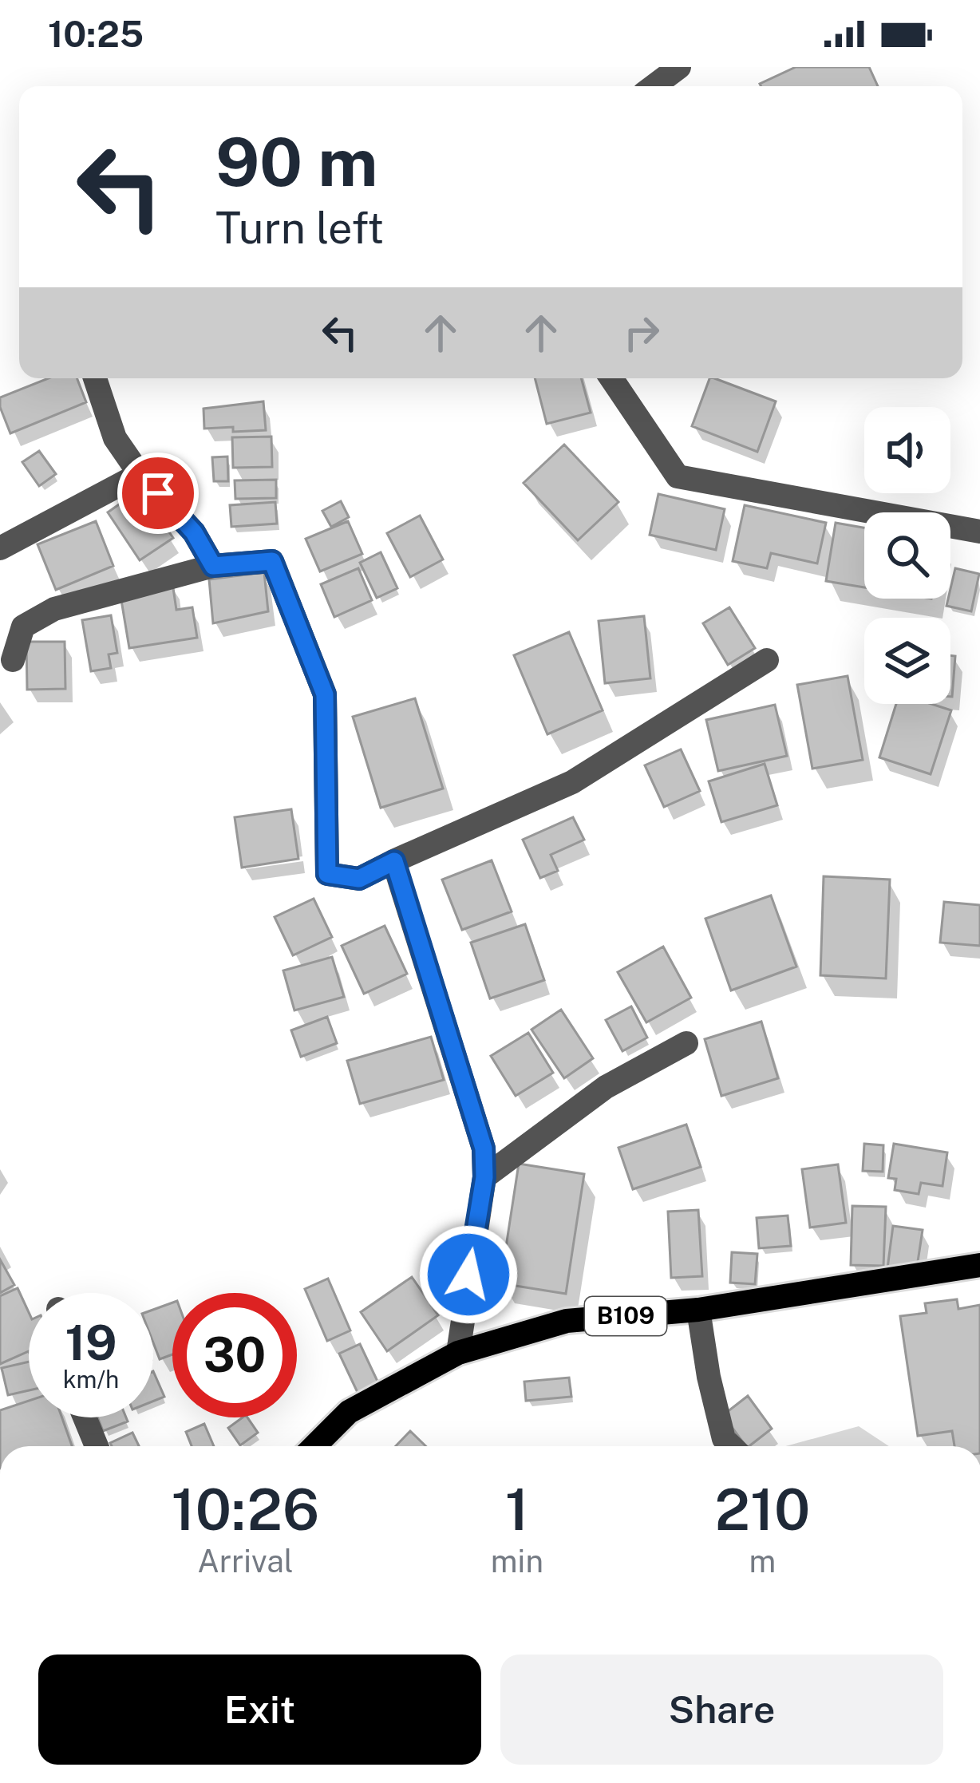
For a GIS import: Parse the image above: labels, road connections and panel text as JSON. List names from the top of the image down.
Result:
{
  "streets": {
    "main road": ["B109"]
  },
  "page": {
    "status": "10:25",
    "turn": ["90 m", "Turn left"],
    "speed": "19 km/h",
    "limit": "30",
    "eta": [
      "10:26",
      "Arrival",
      "1",
      "min",
      "210",
      "m"
    ],
    "buttons": ["Exit", "Share"]
  }
}
